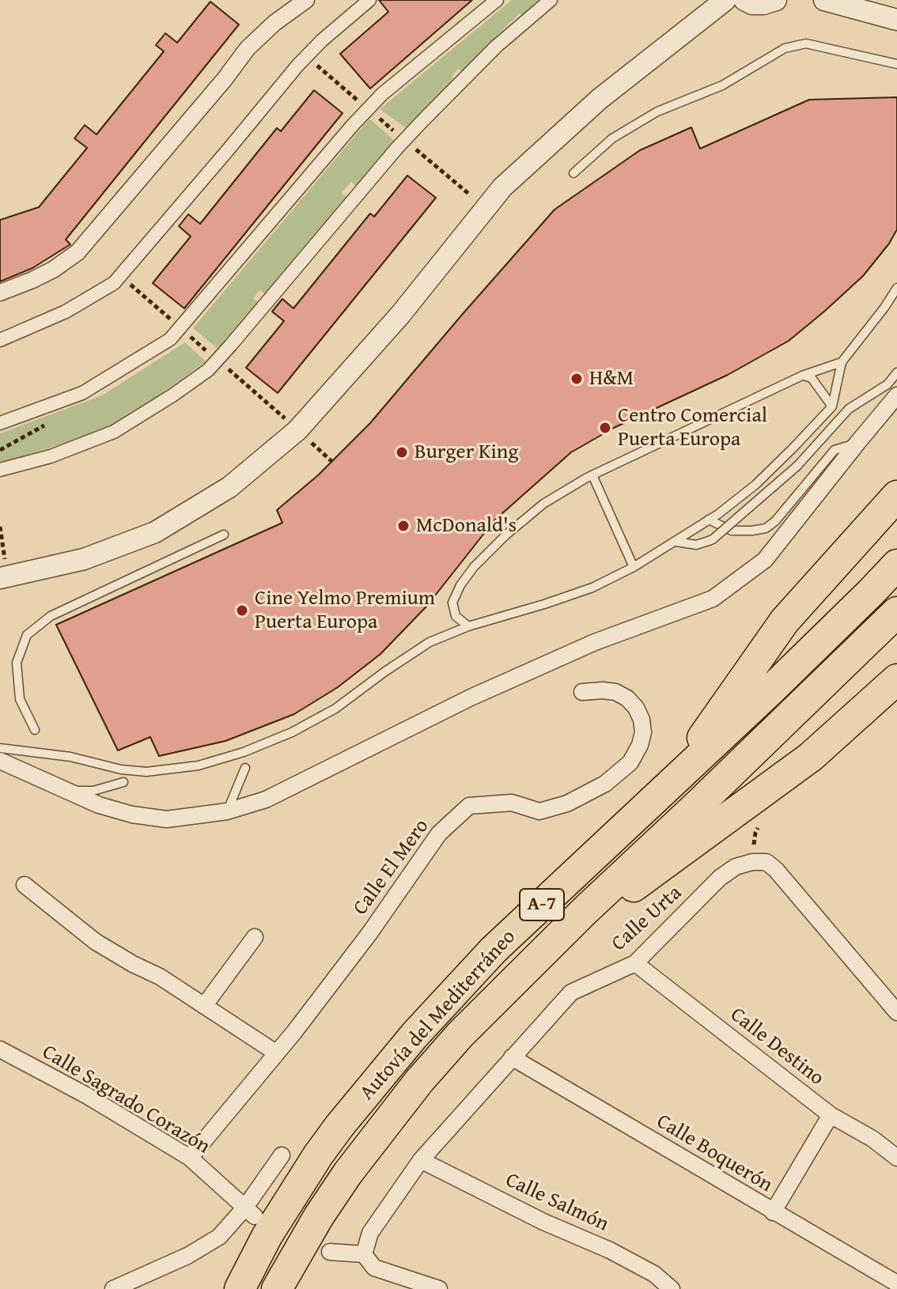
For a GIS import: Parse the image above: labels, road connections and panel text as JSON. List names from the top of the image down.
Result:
{
  "streets": {
    "highway": ["A-7", "Autovía del Mediterráneo"],
    "street": [
      "Calle El Mero",
      "Calle Urta",
      "Calle Destino",
      "Calle Sagrado Corazón",
      "Calle Boquerón",
      "Calle Salmón"
    ]
  },
  "crossings": [
    ["Calle El Mero", "Calle Sagrado Corazón"],
    ["Calle Urta", "Calle Destino"],
    ["Calle Urta", "Calle Boquerón"],
    ["Calle Urta", "Calle Salmón"]
  ],
  "places": [
    "H&M",
    "Centro Comercial Puerta Europa",
    "Burger King",
    "McDonald's",
    "Cine Yelmo Premium Puerta Europa"
  ]
}
